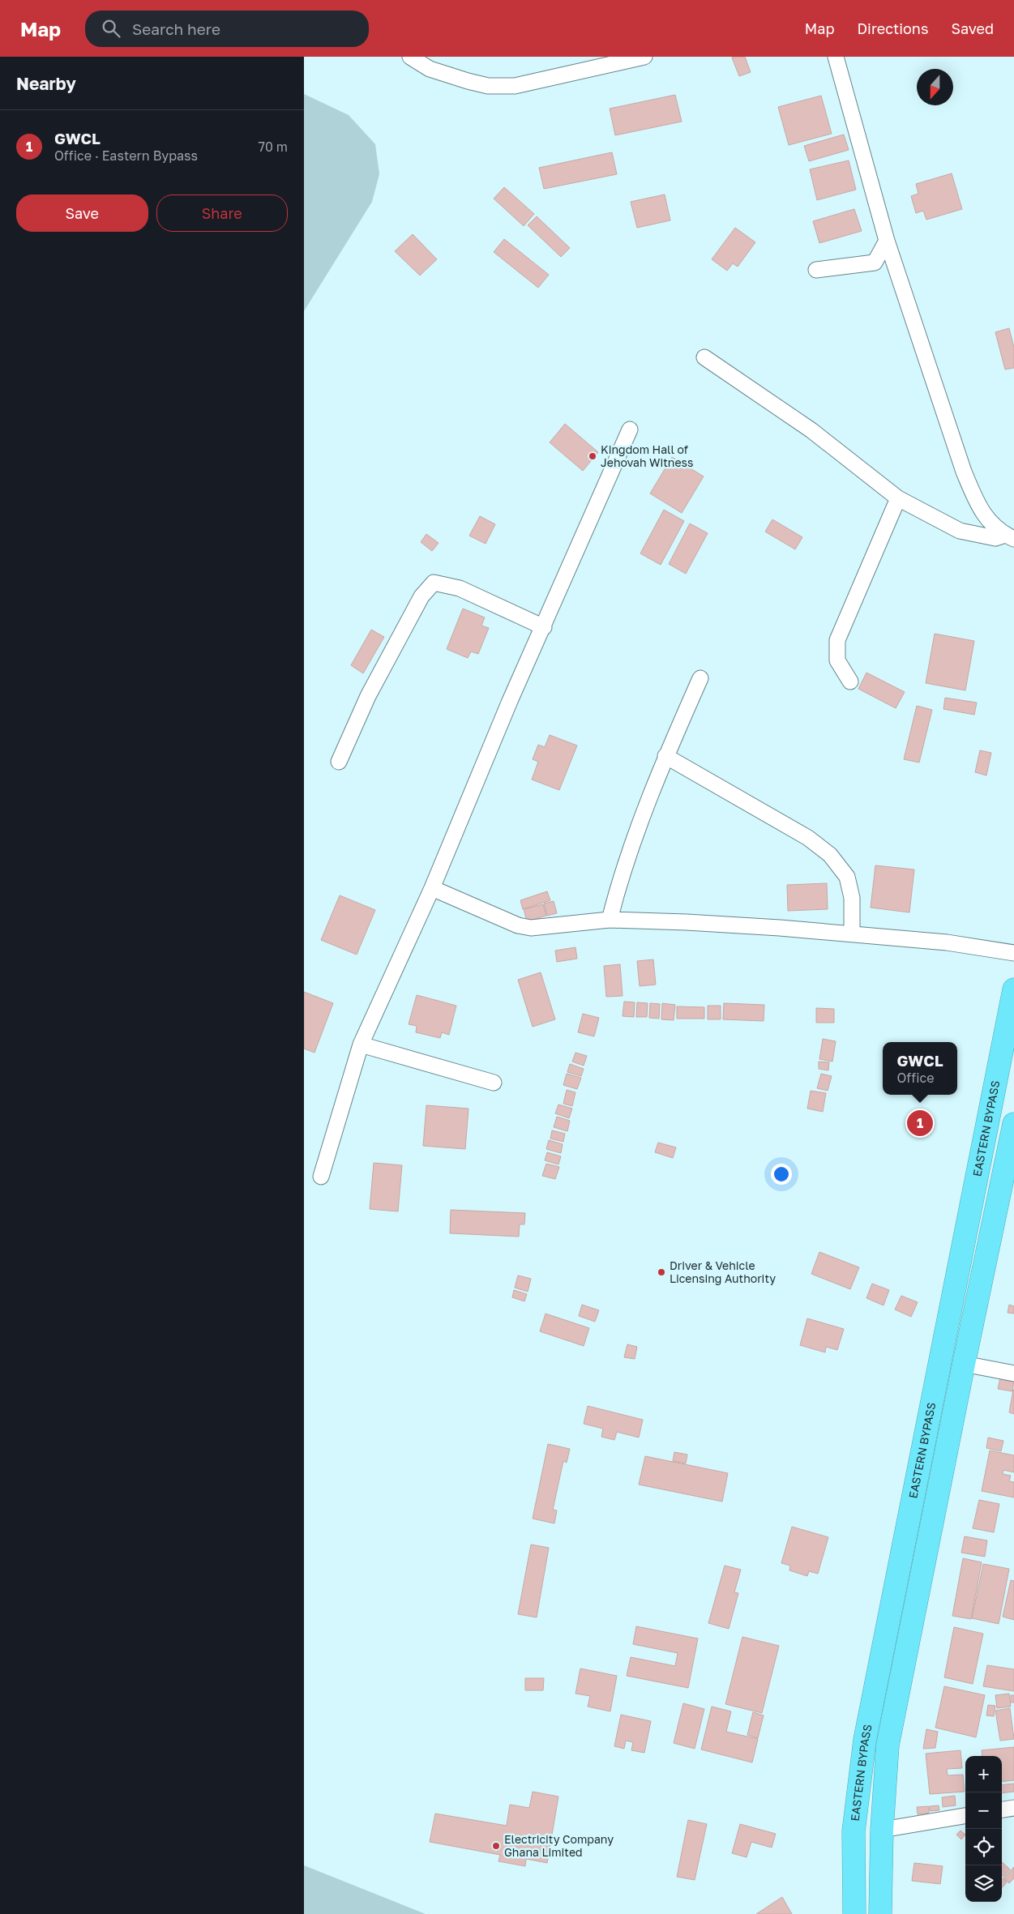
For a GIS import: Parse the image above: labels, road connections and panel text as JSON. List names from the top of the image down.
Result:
{
  "streets": {
    "highway": ["EASTERN BYPASS"]
  },
  "places": ["Kingdom Hall of Jehovah Witness", "Driver & Vehicle Licensing Authority", "Electricity Company Ghana Limited"],
  "north": "bottom",
  "page": {
    "header": "Map",
    "search": "Search here",
    "nav": ["Map", "Directions", "Saved"],
    "heading": "Nearby",
    "list": [
      {
        "mark": "1",
        "name": "GWCL",
        "note": "Office · Eastern Bypass",
        "value": "70 m"
      }
    ],
    "buttons": ["Save", "Share"],
    "popup": ["GWCL", "Office"],
    "pins": "1",
    "map_buttons": ["+", "−"]
  }
}
